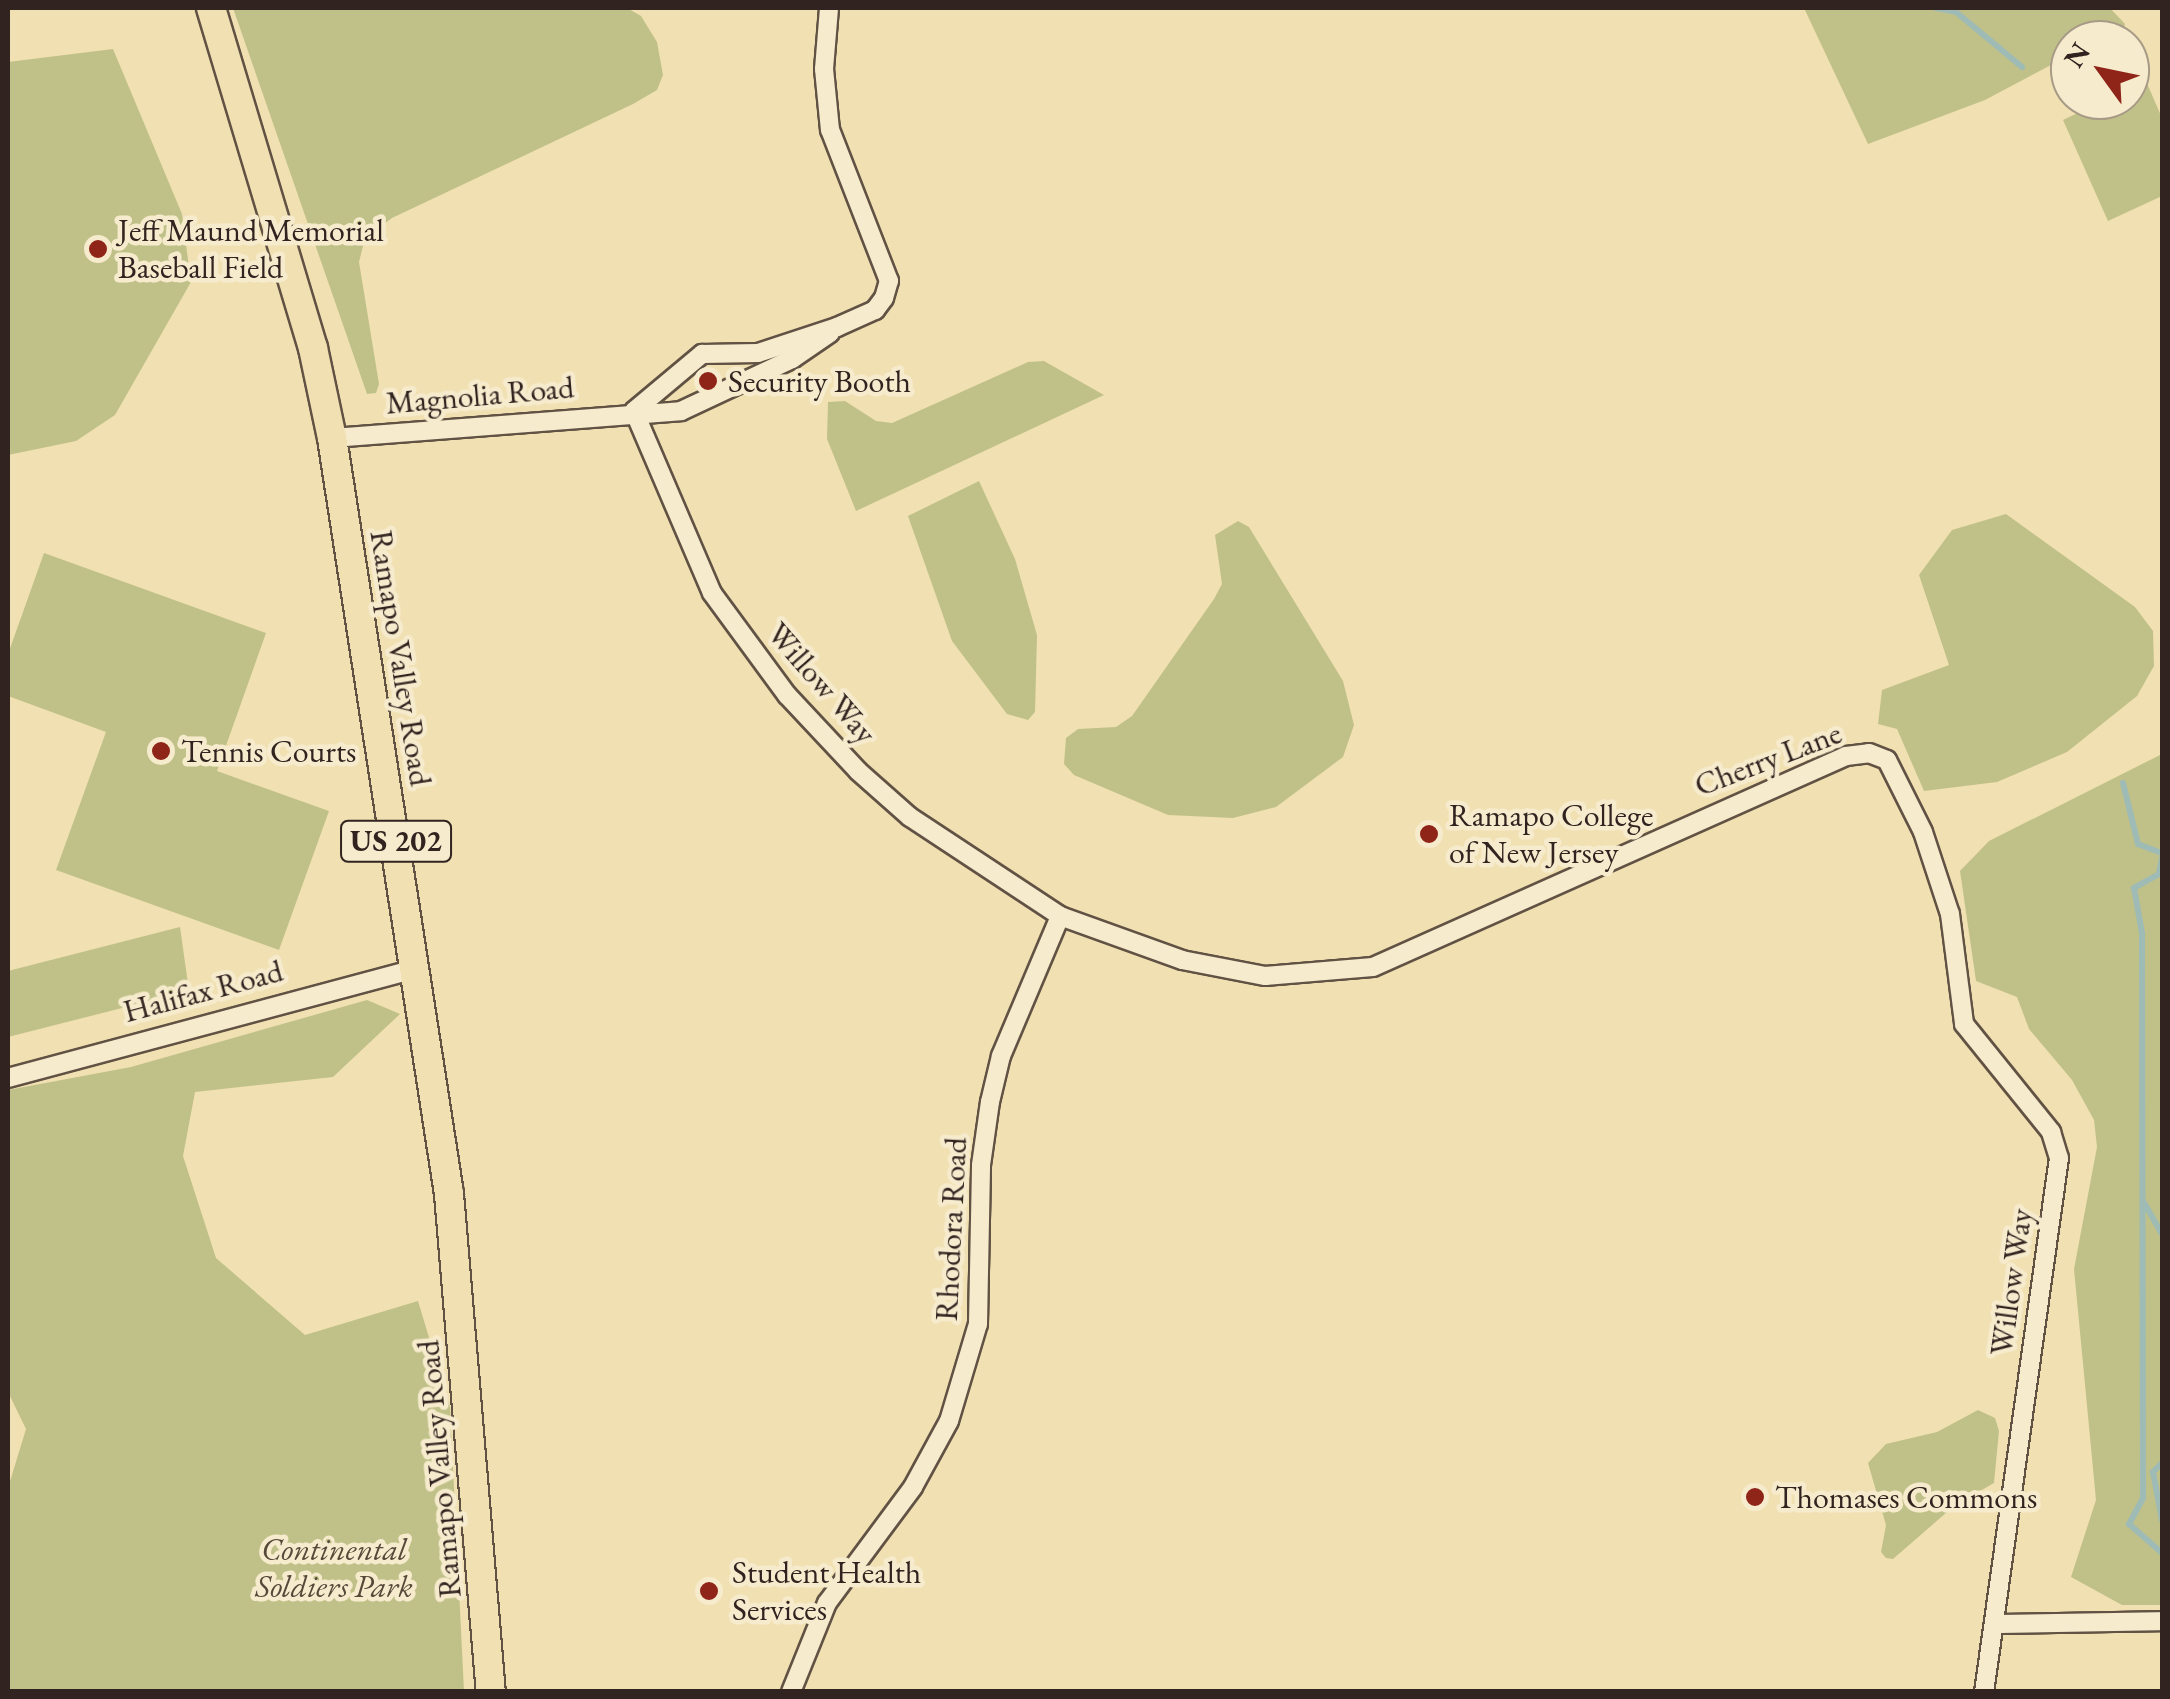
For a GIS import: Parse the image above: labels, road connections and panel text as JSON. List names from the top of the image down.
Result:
{
  "streets": {
    "main road": ["Ramapo Valley Road", "US 202"],
    "street": [
      "Magnolia Road",
      "Willow Way",
      "Cherry Lane",
      "Halifax Road",
      "Rhodora Road"
    ]
  },
  "crossings": [
    ["Magnolia Road", "Ramapo Valley Road"],
    ["Magnolia Road", "Willow Way"],
    ["Ramapo Valley Road", "Halifax Road"],
    ["Willow Way", "Cherry Lane"],
    ["Willow Way", "Rhodora Road"],
    ["Cherry Lane", "Rhodora Road"]
  ],
  "parks": ["Continental Soldiers Park"],
  "places": [
    "Jeff Maund Memorial Baseball Field",
    "Security Booth",
    "Tennis Courts",
    "Ramapo College of New Jersey",
    "Thomases Commons",
    "Student Health Services"
  ],
  "north": "top left"
}
